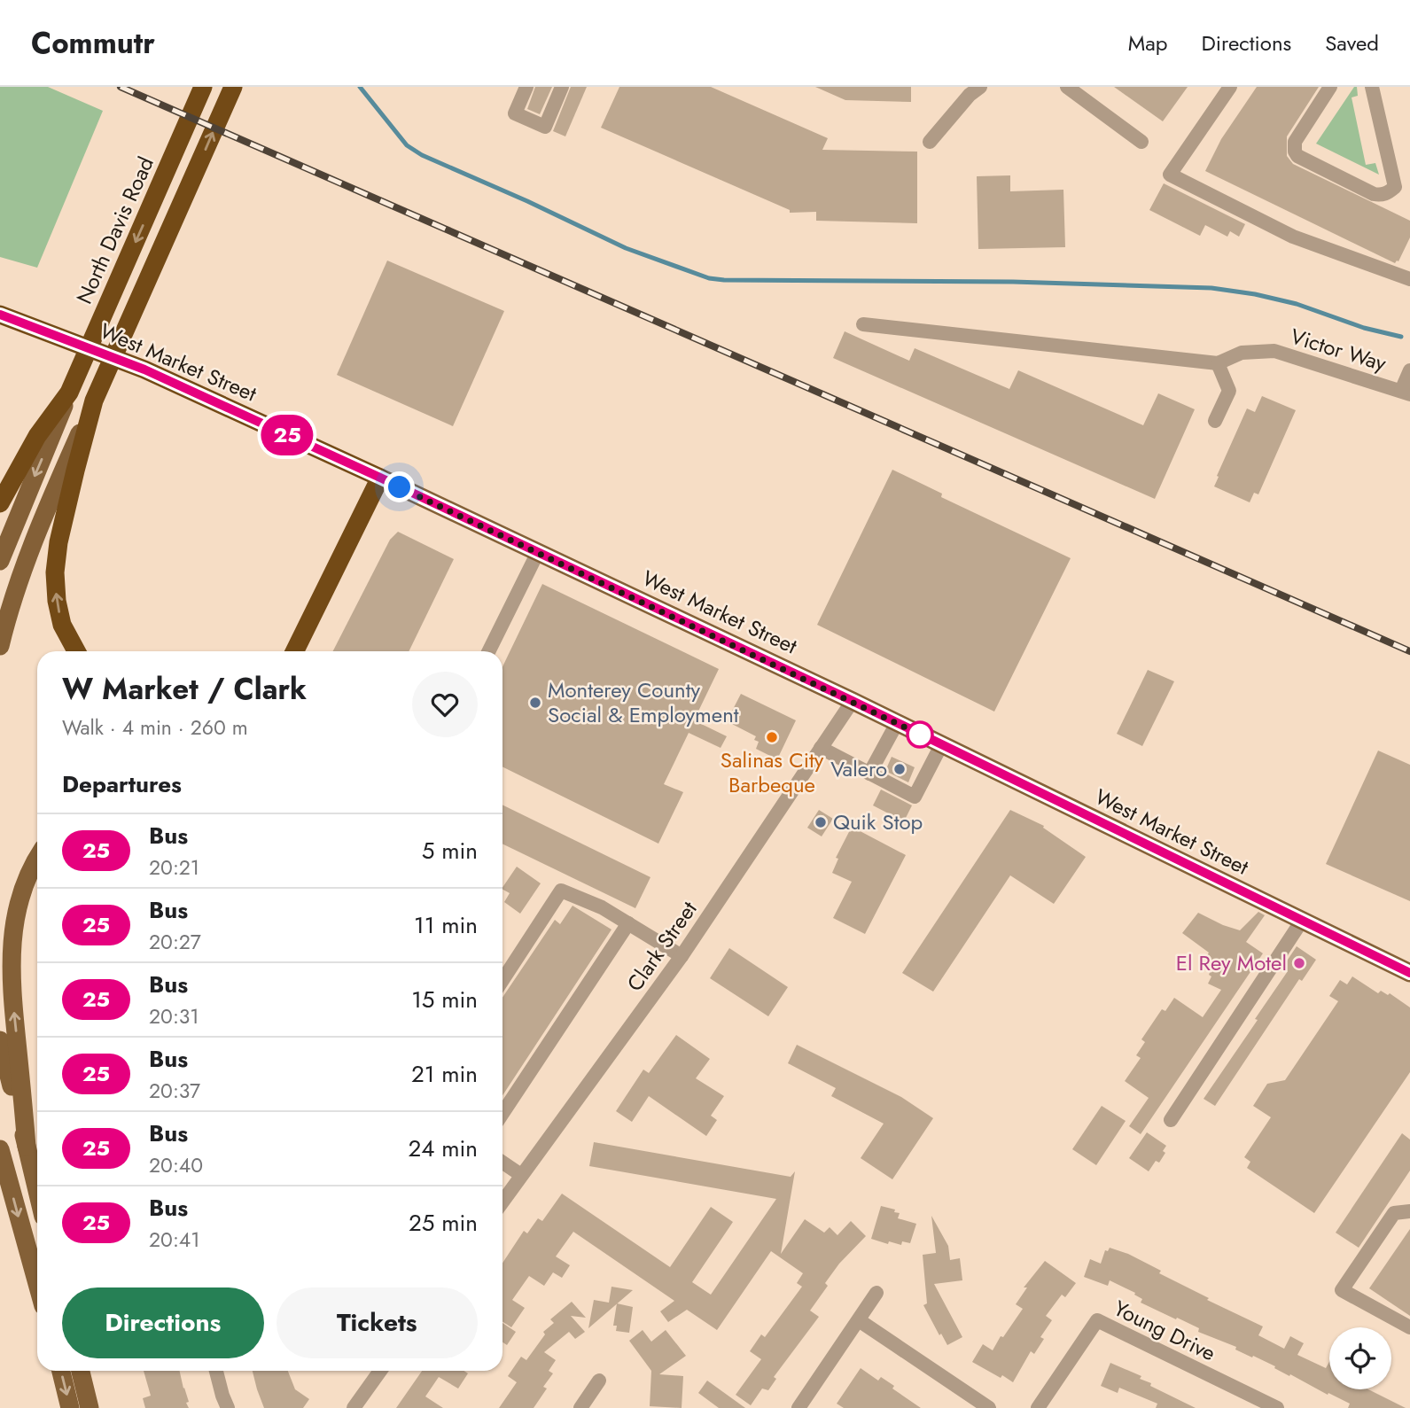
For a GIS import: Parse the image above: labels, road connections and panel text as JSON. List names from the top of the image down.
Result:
{
  "streets": {
    "highway": ["North Davis Road", "West Market Street"],
    "street": ["Victor Way", "Clark Street", "Young Drive"]
  },
  "crossings": [
    ["West Market Street", "Clark Street"]
  ],
  "places": [
    "Monterey County Social & Employment",
    "Salinas City Barbeque",
    "Valero",
    "Quik Stop",
    "El Rey Motel"
  ],
  "lines": ["bus line 25"],
  "page": {
    "header": "Commutr",
    "nav": ["Map", "Directions", "Saved"],
    "on_map": "25",
    "heading": [
      ["W Market / Clark", "Walk · 4 min · 260 m"],
      "Departures"
    ],
    "list": [
      {
        "mark": "25",
        "name": "Bus",
        "note": "20:21",
        "value": "5 min"
      },
      {
        "mark": "25",
        "name": "Bus",
        "note": "20:27",
        "value": "11 min"
      },
      {
        "mark": "25",
        "name": "Bus",
        "note": "20:31",
        "value": "15 min"
      },
      {
        "mark": "25",
        "name": "Bus",
        "note": "20:37",
        "value": "21 min"
      },
      {
        "mark": "25",
        "name": "Bus",
        "note": "20:40",
        "value": "24 min"
      },
      {
        "mark": "25",
        "name": "Bus",
        "note": "20:41",
        "value": "25 min"
      }
    ],
    "buttons": ["Directions", "Tickets"]
  }
}
